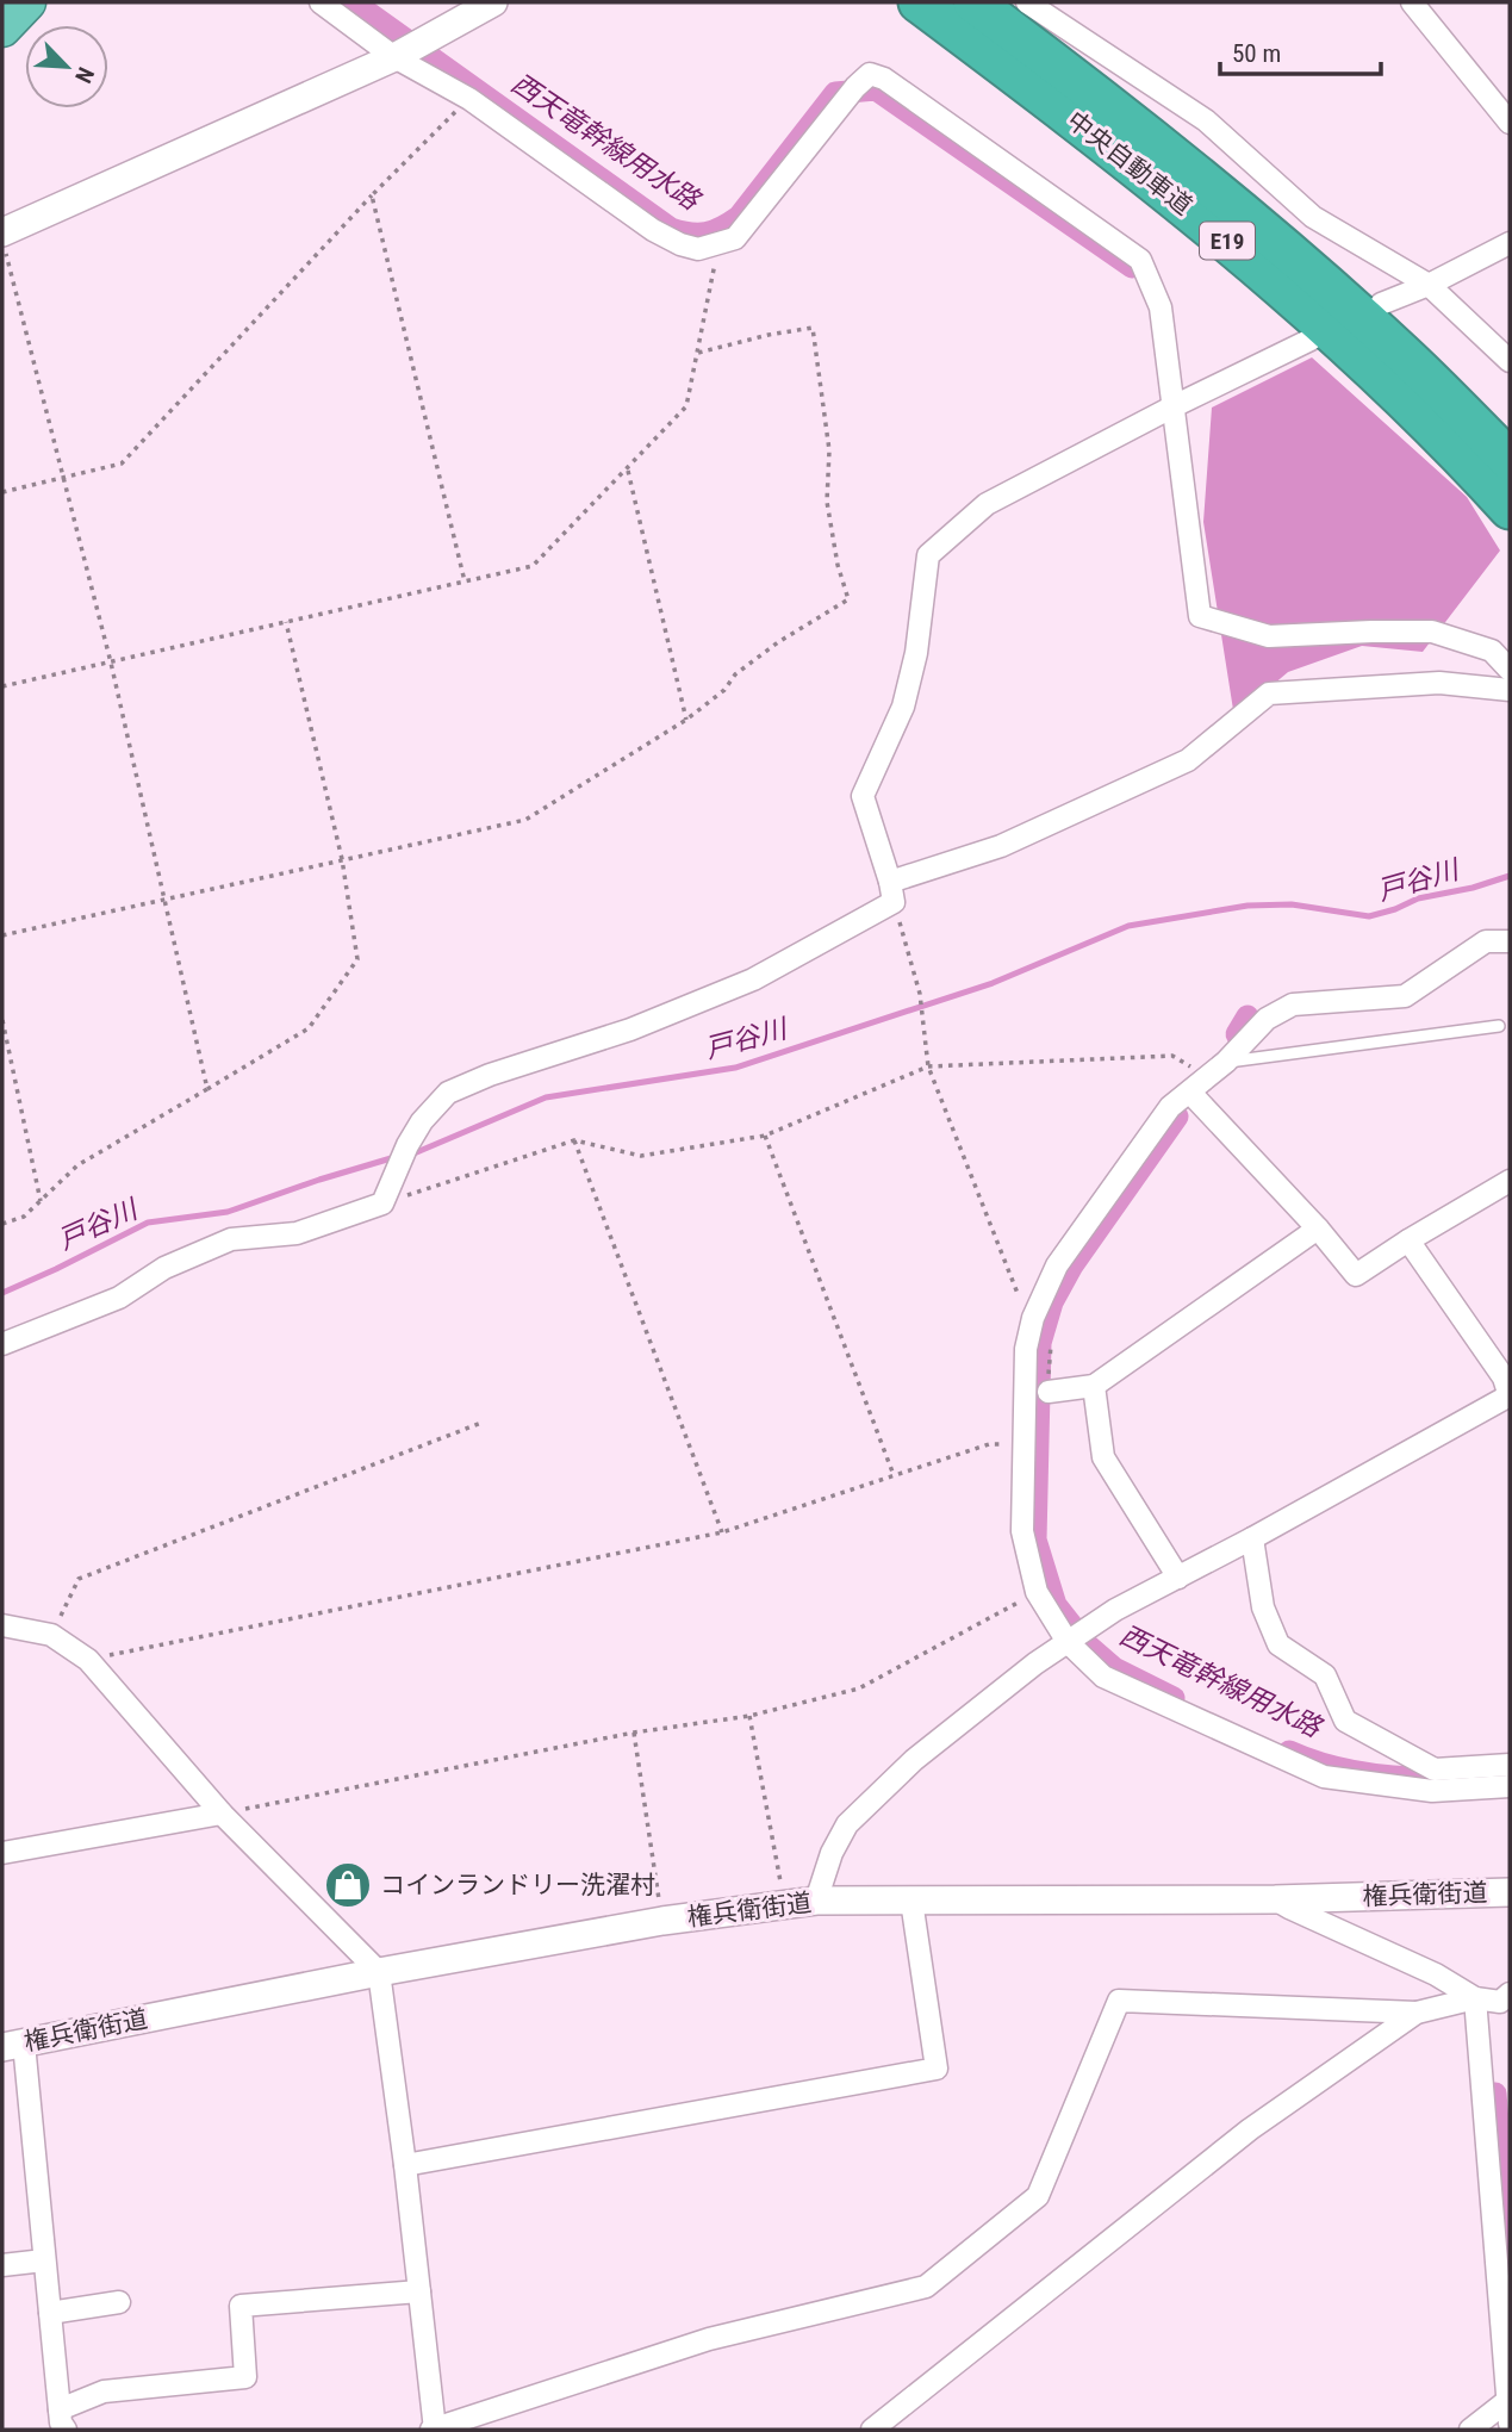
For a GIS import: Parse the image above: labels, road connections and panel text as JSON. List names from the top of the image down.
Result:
{
  "streets": {
    "highway": ["中央自動車道", "E19"],
    "street": ["権兵衛街道"]
  },
  "water": ["西天竜幹線用水路", "戸谷川"],
  "places": {
    "shop": ["コインランドリー洗濯村"]
  },
  "scale_bar": "50 m",
  "north": "bottom right"
}
